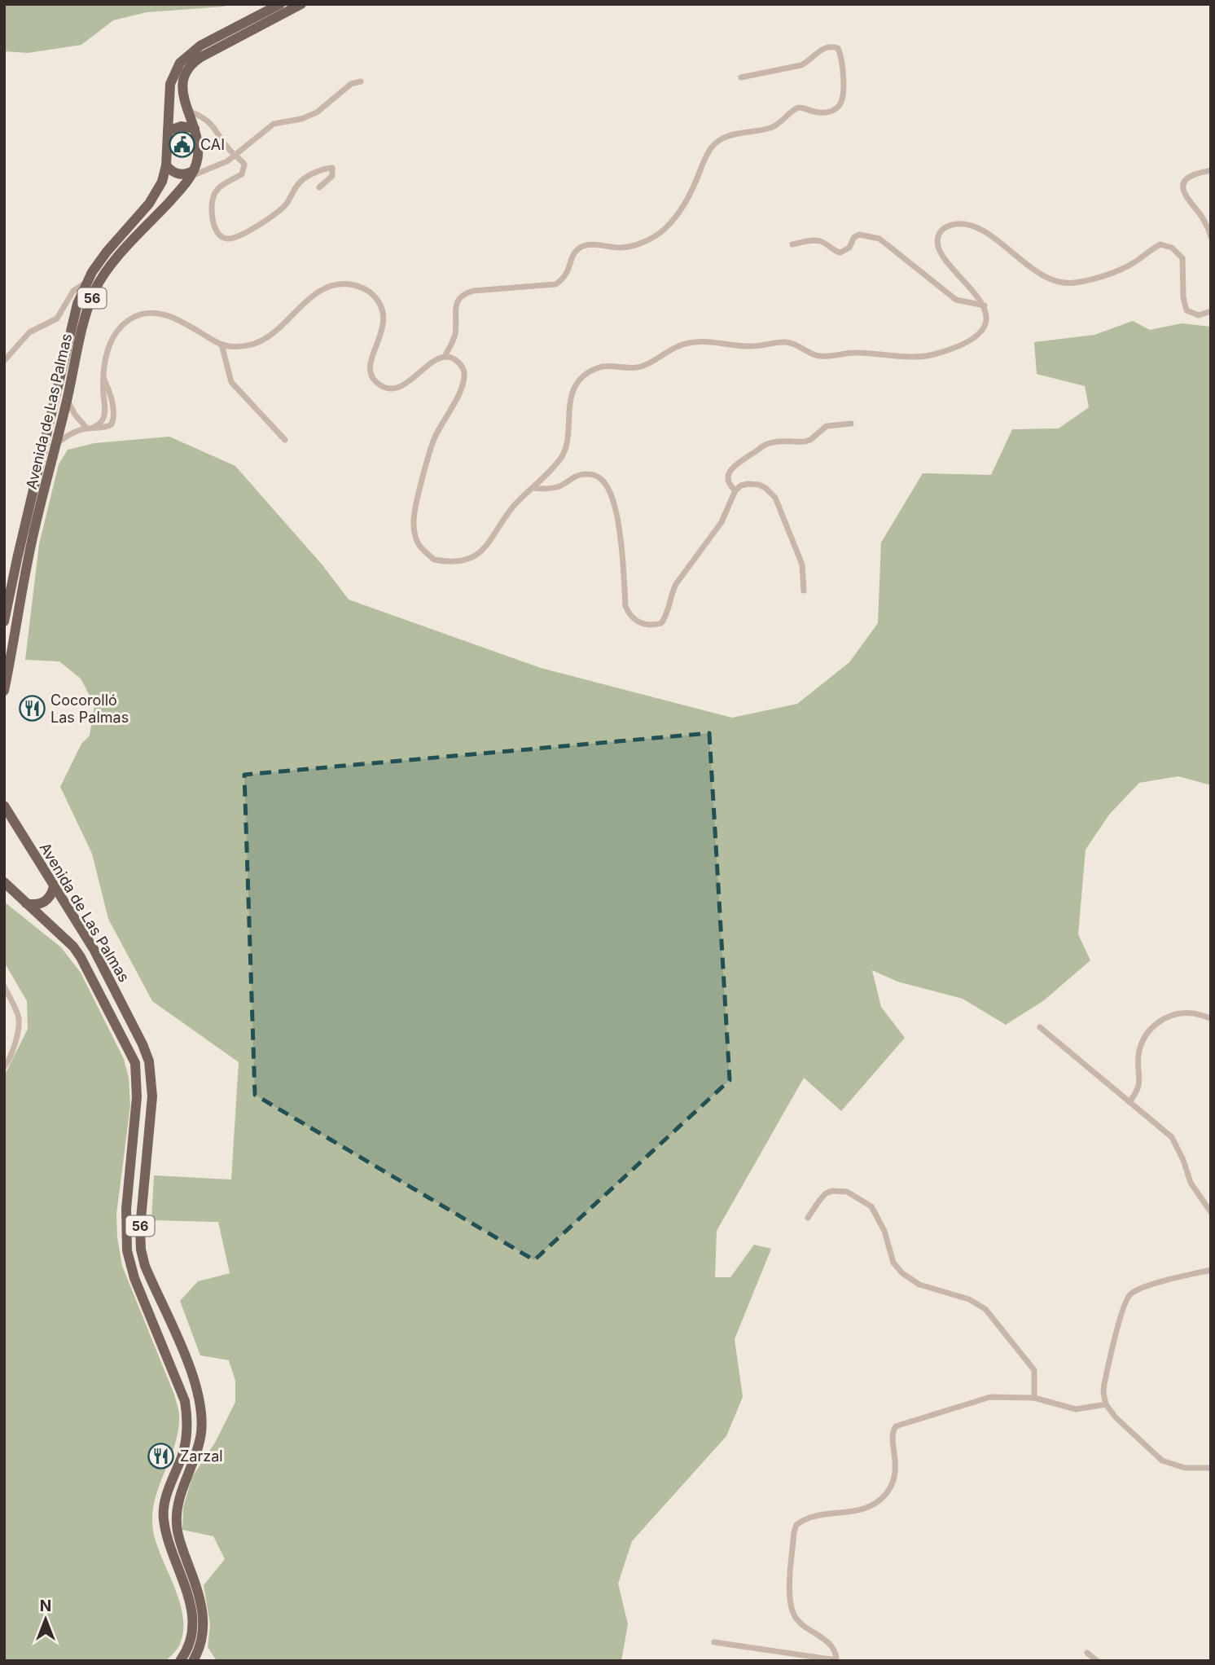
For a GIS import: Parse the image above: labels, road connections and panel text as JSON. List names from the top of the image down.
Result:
{
  "streets": {
    "main road": ["56", "Avenida de Las Palmas"]
  },
  "places": {
    "public building": ["CAI"],
    "restaurant": ["Cocorolló Las Palmas", "Zarzal"]
  },
  "north": "top"
}
